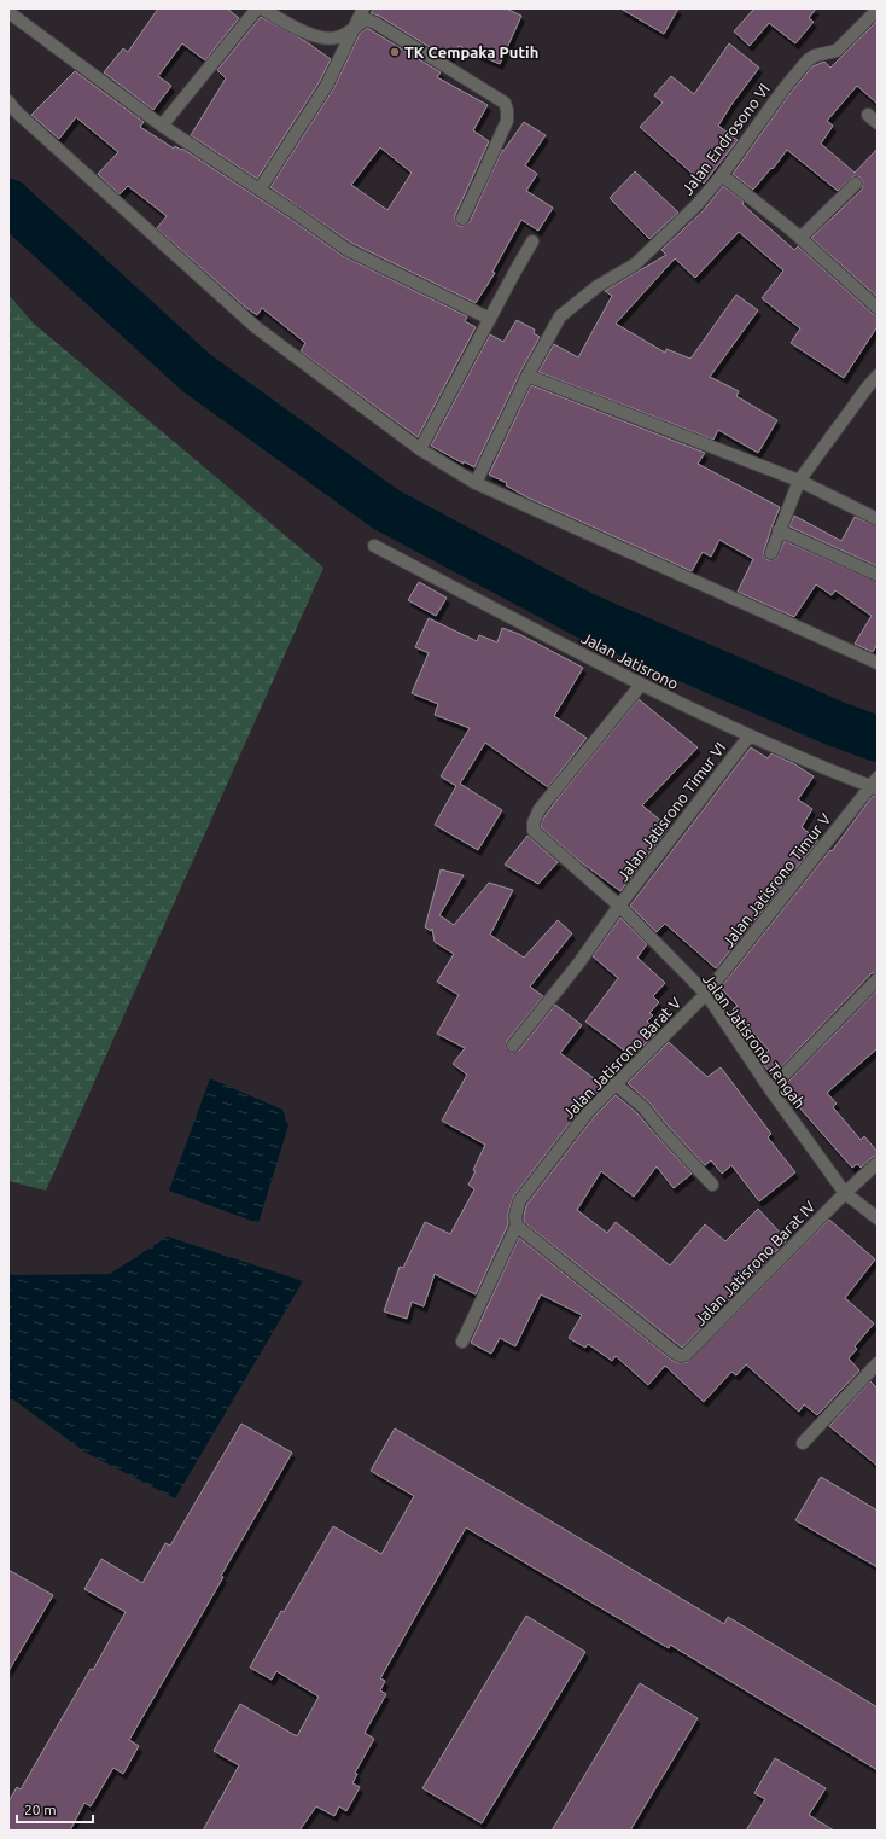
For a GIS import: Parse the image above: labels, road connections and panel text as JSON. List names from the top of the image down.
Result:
{
  "streets": {
    "street": [
      "Jalan Endrosono VI",
      "Jalan Jatisrono",
      "Jalan Jatisrono Timur VI",
      "Jalan Jatisrono Timur V",
      "Jalan Jatisrono Tengah",
      "Jalan Jatisrono Barat V",
      "Jalan Jatisrono Barat IV"
    ]
  },
  "crossings": [
    ["Jalan Jatisrono", "Jalan Jatisrono Timur VI"],
    ["Jalan Jatisrono", "Jalan Jatisrono Timur V"],
    ["Jalan Jatisrono", "Jalan Jatisrono Tengah"],
    ["Jalan Jatisrono Timur VI", "Jalan Jatisrono Tengah"],
    ["Jalan Jatisrono Timur V", "Jalan Jatisrono Tengah"],
    ["Jalan Jatisrono Timur V", "Jalan Jatisrono Barat V"],
    ["Jalan Jatisrono Tengah", "Jalan Jatisrono Barat V"],
    ["Jalan Jatisrono Tengah", "Jalan Jatisrono Barat IV"],
    ["Jalan Jatisrono Barat V", "Jalan Jatisrono Barat IV"]
  ],
  "places": ["TK Cempaka Putih"],
  "scale_bar": "20 m"
}
